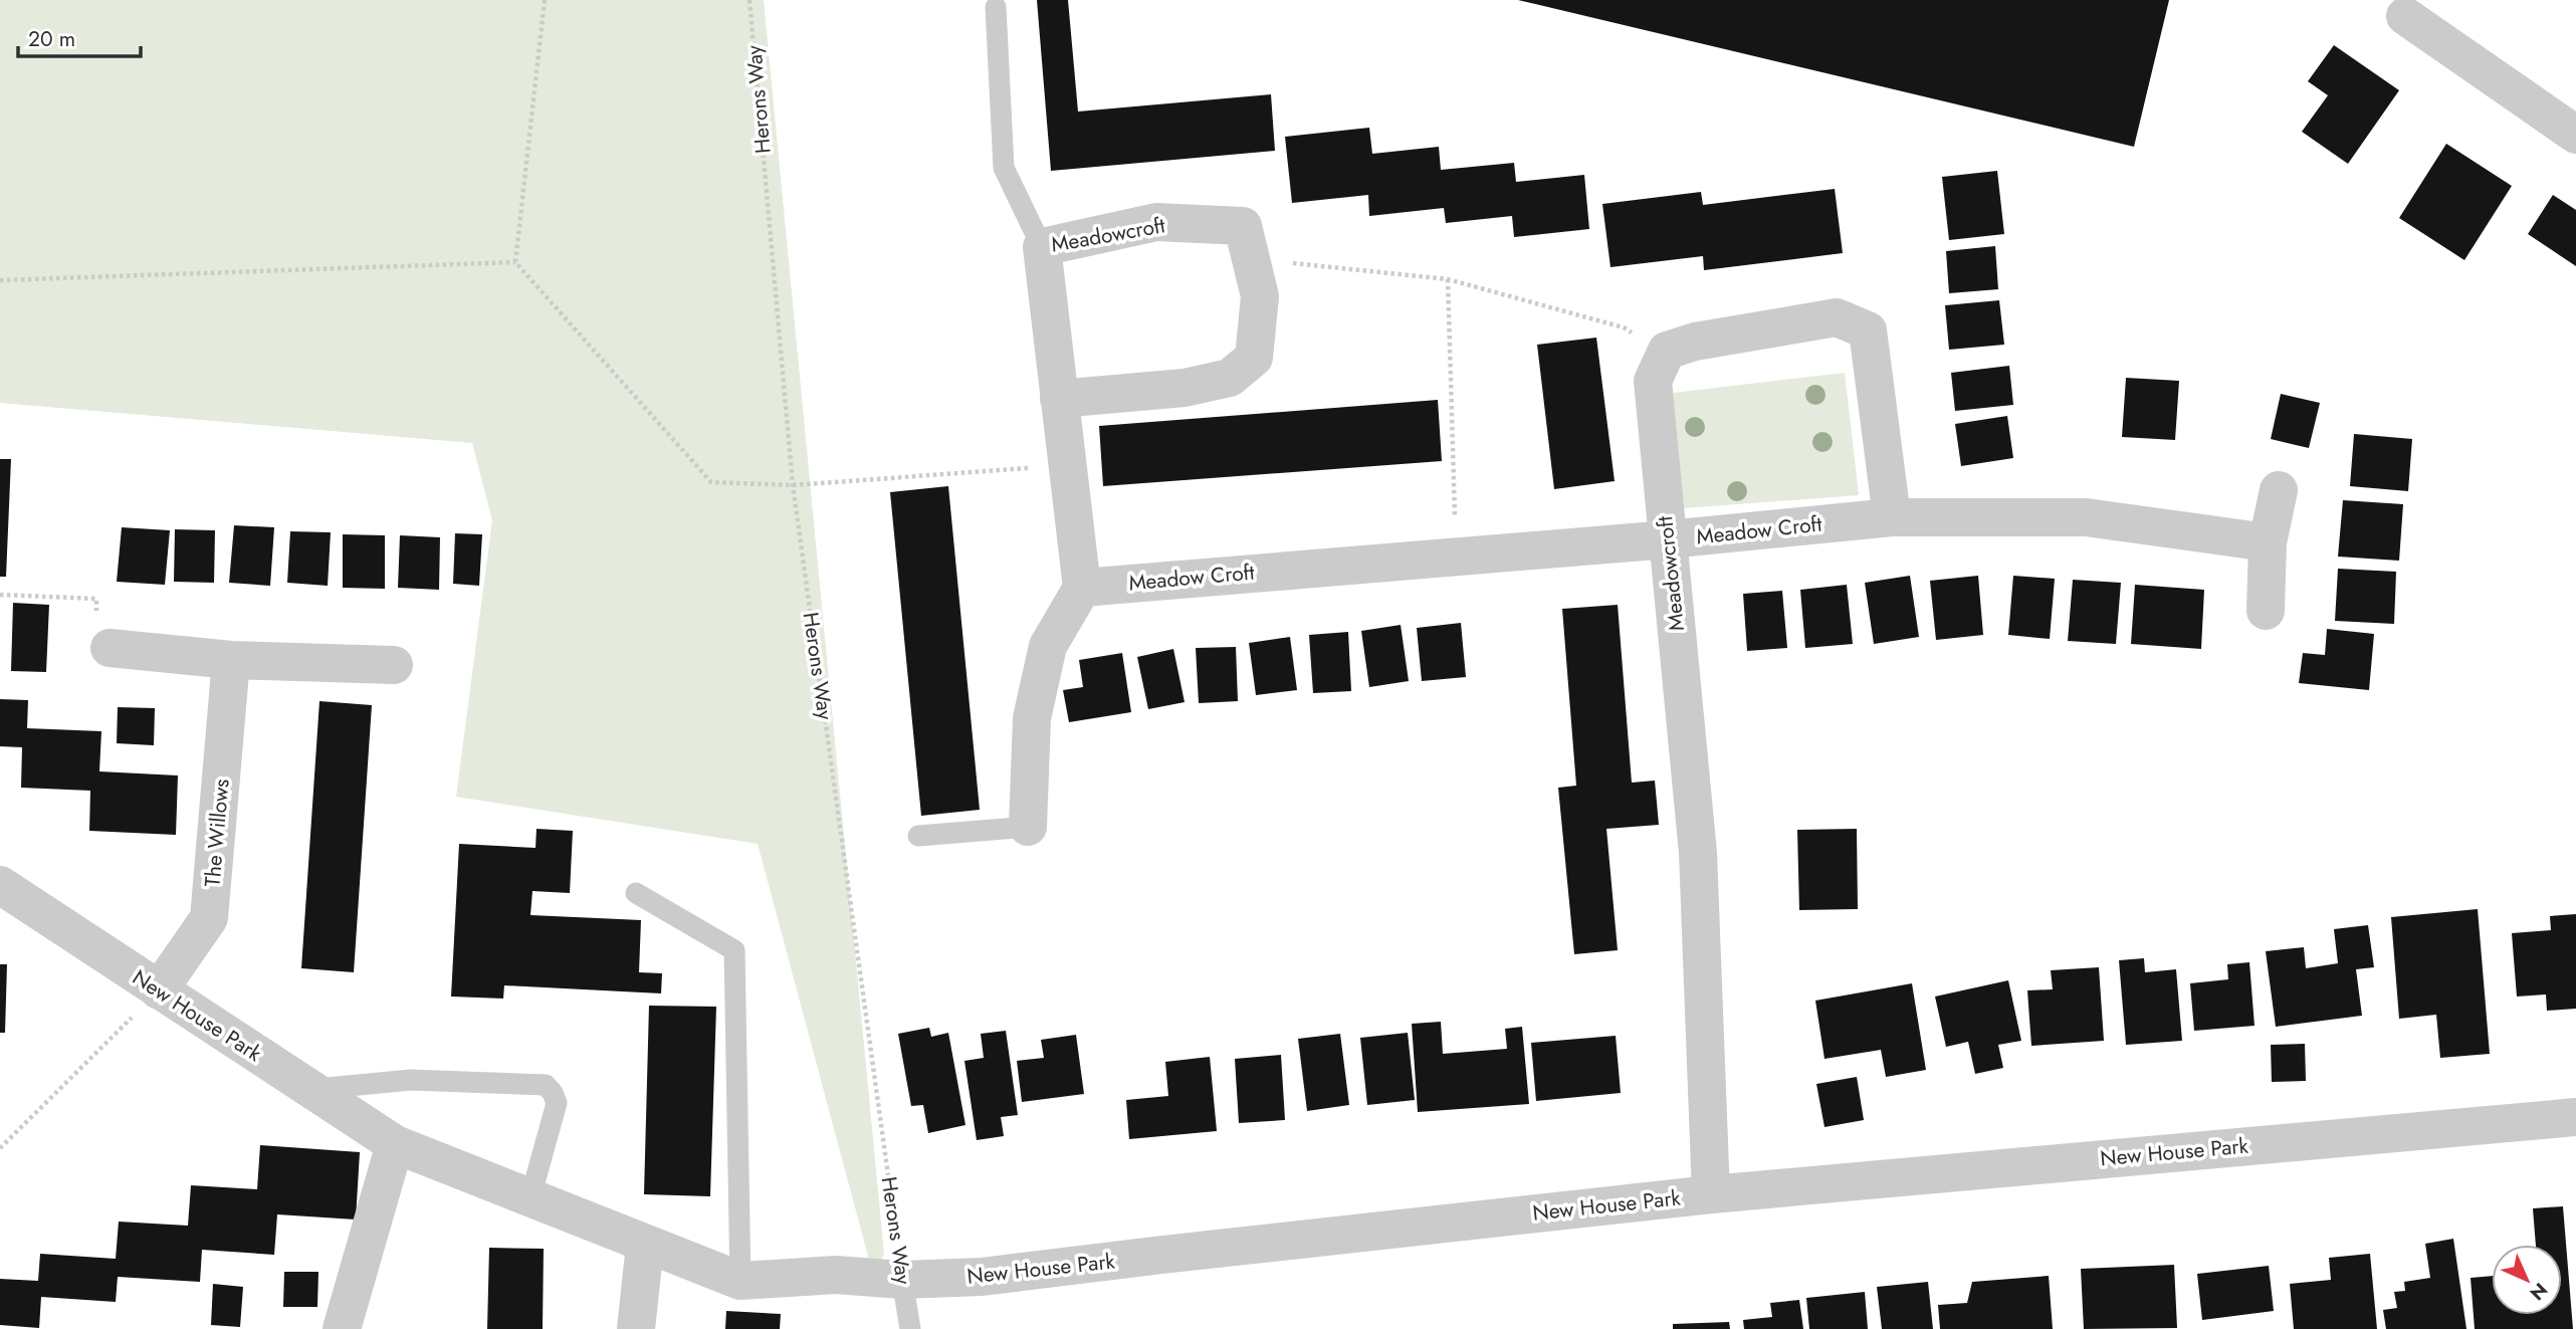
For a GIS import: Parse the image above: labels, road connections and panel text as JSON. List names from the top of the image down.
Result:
{
  "streets": {
    "street": [
      "Meadowcroft",
      "Meadow Croft",
      "The Willows",
      "New House Park"
    ],
    "lane": ["Herons Way"]
  },
  "crossings": [
    ["Herons Way", "New House Park"],
    ["Meadowcroft", "Meadow Croft"],
    ["Meadowcroft", "New House Park"],
    ["The Willows", "New House Park"]
  ],
  "scale_bar": "20 m",
  "north": "bottom right"
}
